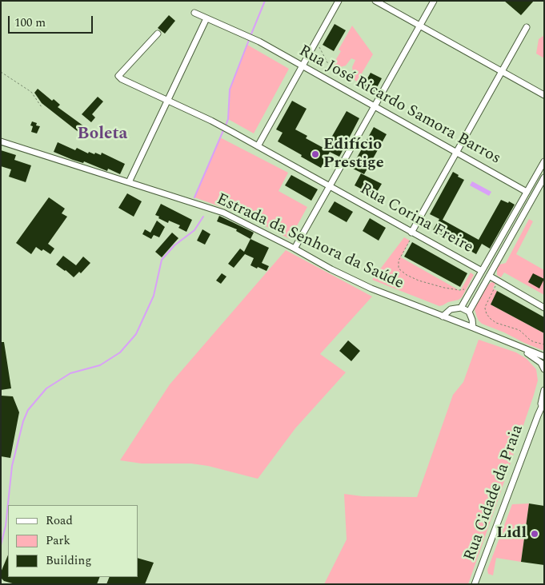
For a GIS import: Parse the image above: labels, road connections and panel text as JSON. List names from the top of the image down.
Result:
{
  "streets": {
    "street": [
      "Rua José Ricardo Samora Barros",
      "Rua Corina Freire",
      "Estrada da Senhora da Saúde",
      "Rua Cidade da Praia"
    ]
  },
  "districts": ["Boleta"],
  "places": ["Edifício Prestige", "Lidl"],
  "legend": ["Road", "Park", "Building"],
  "scale_bar": "100 m"
}
